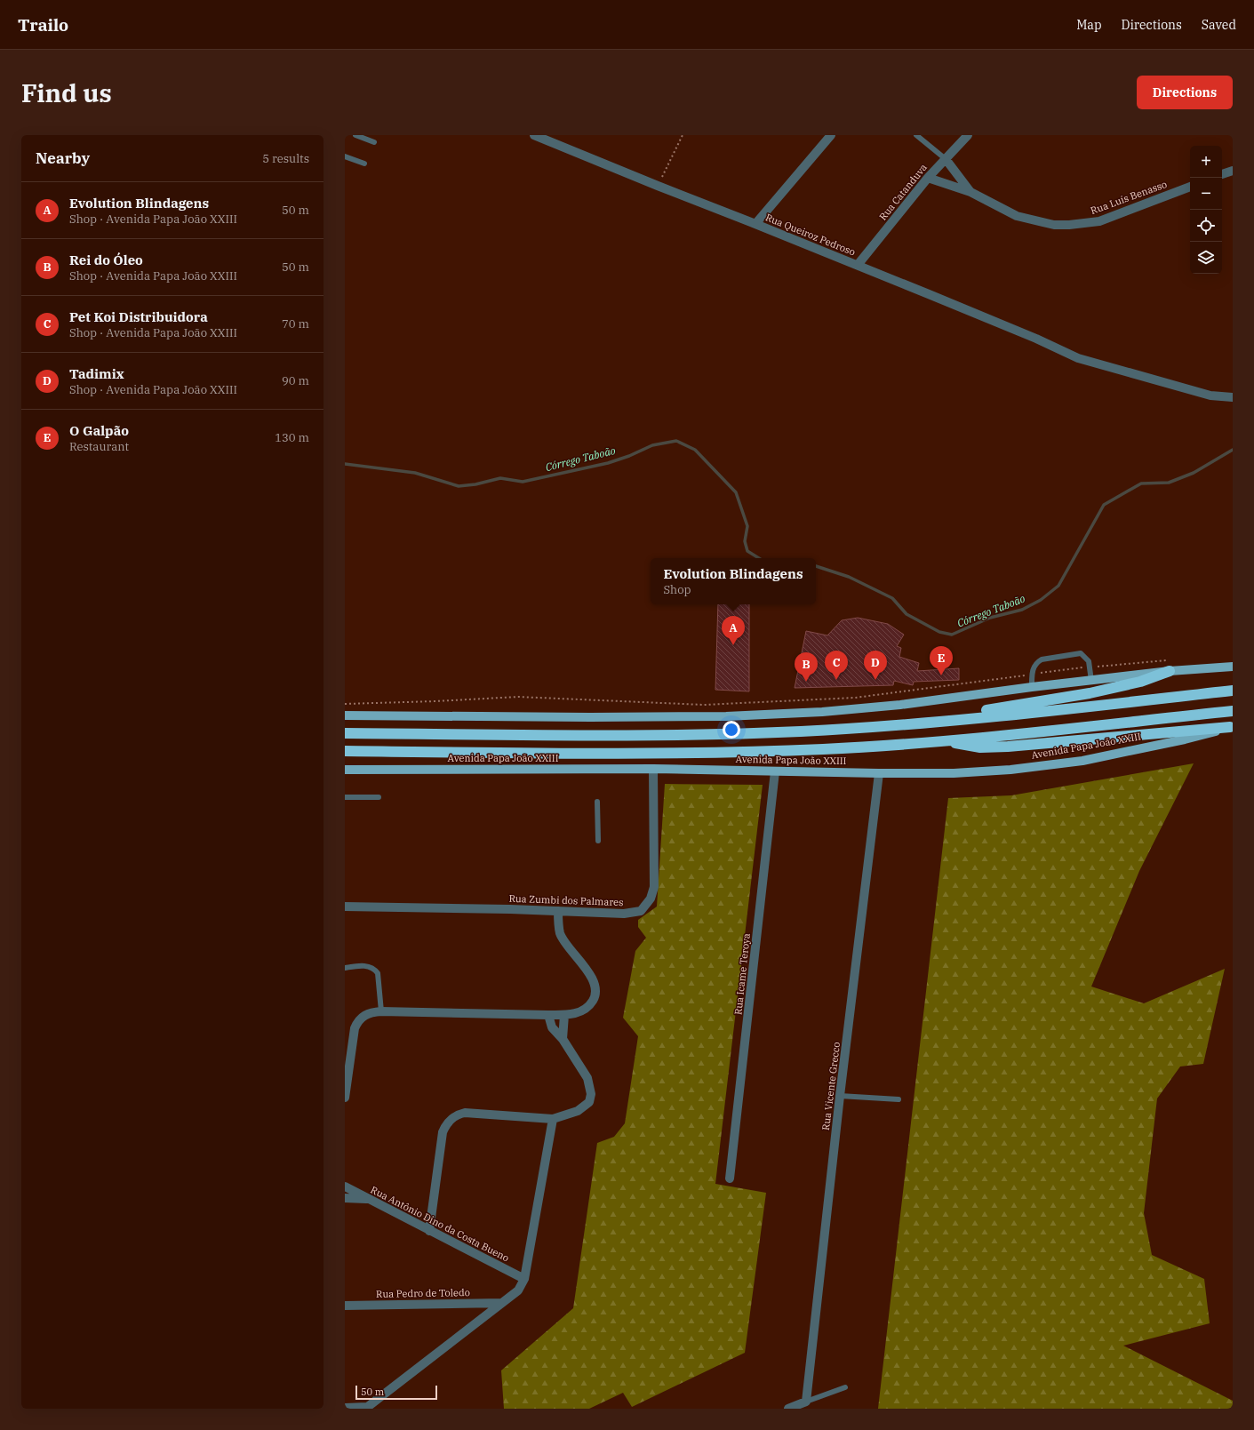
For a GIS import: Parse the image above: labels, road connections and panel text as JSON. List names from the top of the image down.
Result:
{
  "streets": {
    "highway": ["Avenida Papa João XXIII"],
    "street": [
      "Rua Catanduva",
      "Rua Luís Benasso",
      "Rua Queiroz Pedroso",
      "Rua Zumbi dos Palmares",
      "Rua Icame Teroya",
      "Rua Vicente Grecco",
      "Rua Antônio Dino da Costa Bueno",
      "Rua Pedro de Toledo"
    ]
  },
  "crossings": [
    ["Rua Catanduva", "Rua Luís Benasso"],
    ["Rua Catanduva", "Rua Queiroz Pedroso"],
    ["Avenida Papa João XXIII", "Rua Zumbi dos Palmares"],
    ["Avenida Papa João XXIII", "Rua Icame Teroya"],
    ["Avenida Papa João XXIII", "Rua Vicente Grecco"]
  ],
  "water": ["Córrego Taboão"],
  "scale_bar": "50 m",
  "page": {
    "header": "Trailo",
    "nav": ["Map", "Directions", "Saved"],
    "buttons": "Directions",
    "title": "Find us",
    "heading": ["Nearby", "5 results"],
    "map_buttons": ["+", "−"],
    "list": [
      {
        "mark": "A",
        "name": "Evolution Blindagens",
        "note": "Shop · Avenida Papa João XXIII",
        "value": "50 m"
      },
      {
        "mark": "B",
        "name": "Rei do Óleo",
        "note": "Shop · Avenida Papa João XXIII",
        "value": "50 m"
      },
      {
        "mark": "C",
        "name": "Pet Koi Distribuidora",
        "note": "Shop · Avenida Papa João XXIII",
        "value": "70 m"
      },
      {
        "mark": "D",
        "name": "Tadimix",
        "note": "Shop · Avenida Papa João XXIII",
        "value": "90 m"
      },
      {
        "mark": "E",
        "name": "O Galpão",
        "note": "Restaurant",
        "value": "130 m"
      }
    ],
    "popup": ["Evolution Blindagens", "Shop"],
    "pins": [
      "A",
      "E",
      "C",
      "D",
      "B"
    ],
    "scale": "50 m"
  }
}
